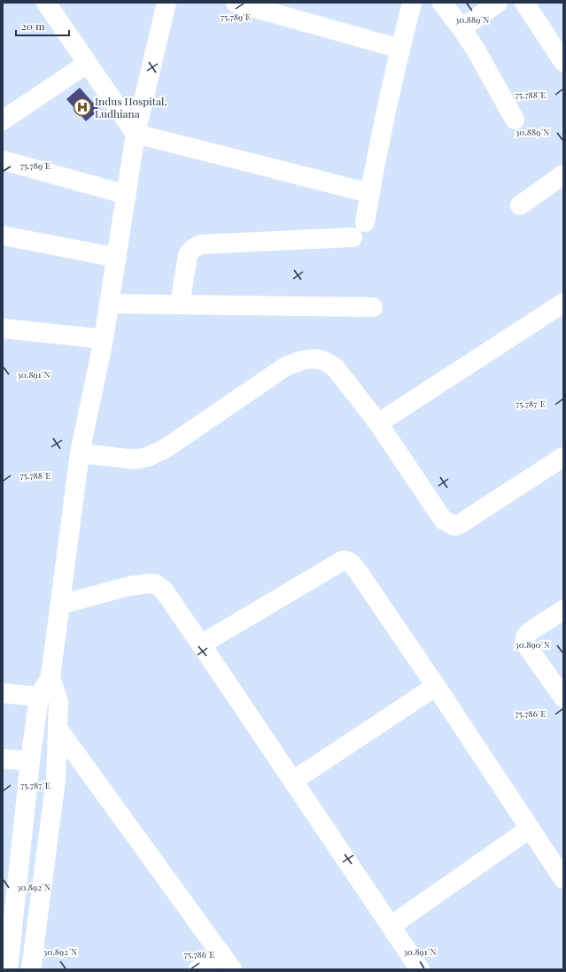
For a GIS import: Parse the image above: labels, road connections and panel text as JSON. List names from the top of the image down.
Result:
{
  "places": {
    "hospital": ["Indus Hospital, Ludhiana"]
  },
  "scale_bar": "20 m",
  "coordinates": [
    "75.789°E",
    "30.889°N",
    "75.788°E",
    "30.891°N",
    "75.787°E",
    "30.890°N",
    "75.786°E",
    "30.892°N"
  ]
}
